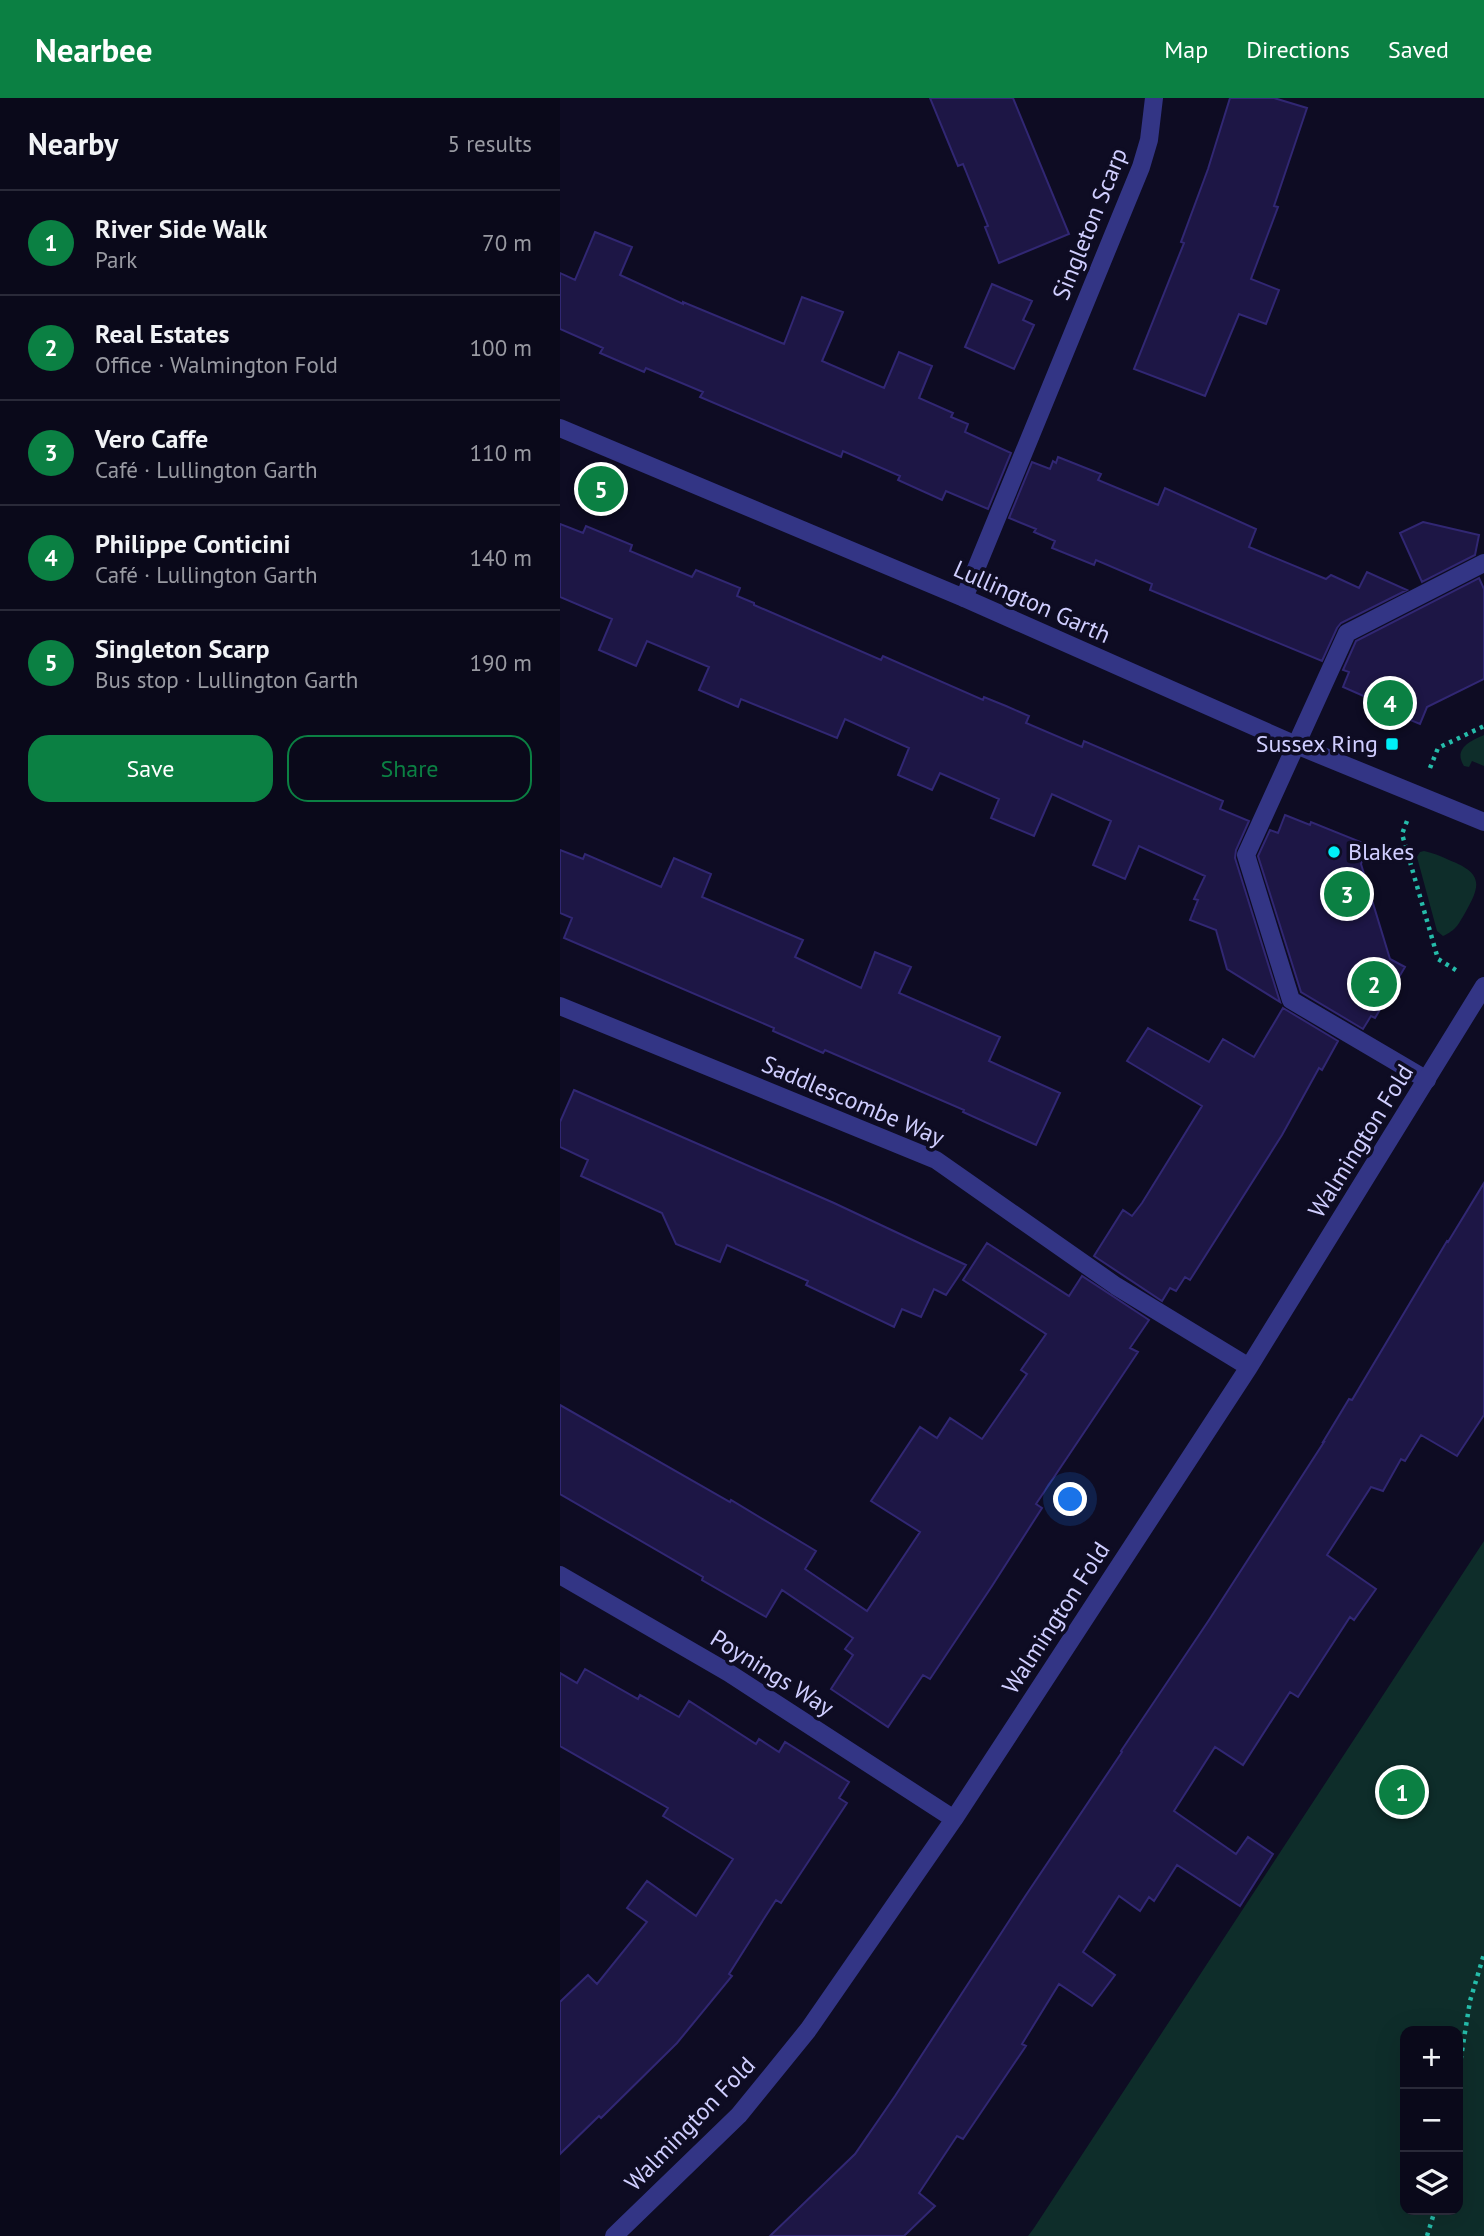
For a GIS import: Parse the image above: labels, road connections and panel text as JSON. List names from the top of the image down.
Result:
{
  "streets": {
    "street": [
      "Singleton Scarp",
      "Lullington Garth",
      "Saddlescombe Way",
      "Walmington Fold",
      "Poynings Way"
    ]
  },
  "crossings": [
    ["Singleton Scarp", "Lullington Garth"],
    ["Saddlescombe Way", "Walmington Fold"],
    ["Walmington Fold", "Poynings Way"]
  ],
  "places": {
    "transit": ["Sussex Ring"],
    "other": ["Blakes"]
  },
  "page": {
    "header": "Nearbee",
    "nav": ["Map", "Directions", "Saved"],
    "heading": ["Nearby", "5 results"],
    "list": [
      {
        "mark": "1",
        "name": "River Side Walk",
        "note": "Park",
        "value": "70 m"
      },
      {
        "mark": "2",
        "name": "Real Estates",
        "note": "Office · Walmington Fold",
        "value": "100 m"
      },
      {
        "mark": "3",
        "name": "Vero Caffe",
        "note": "Café · Lullington Garth",
        "value": "110 m"
      },
      {
        "mark": "4",
        "name": "Philippe Conticini",
        "note": "Café · Lullington Garth",
        "value": "140 m"
      },
      {
        "mark": "5",
        "name": "Singleton Scarp",
        "note": "Bus stop · Lullington Garth",
        "value": "190 m"
      }
    ],
    "pins": [
      "5",
      "4",
      "3",
      "2",
      "1"
    ],
    "buttons": ["Save", "Share"],
    "map_buttons": ["+", "−"]
  }
}
